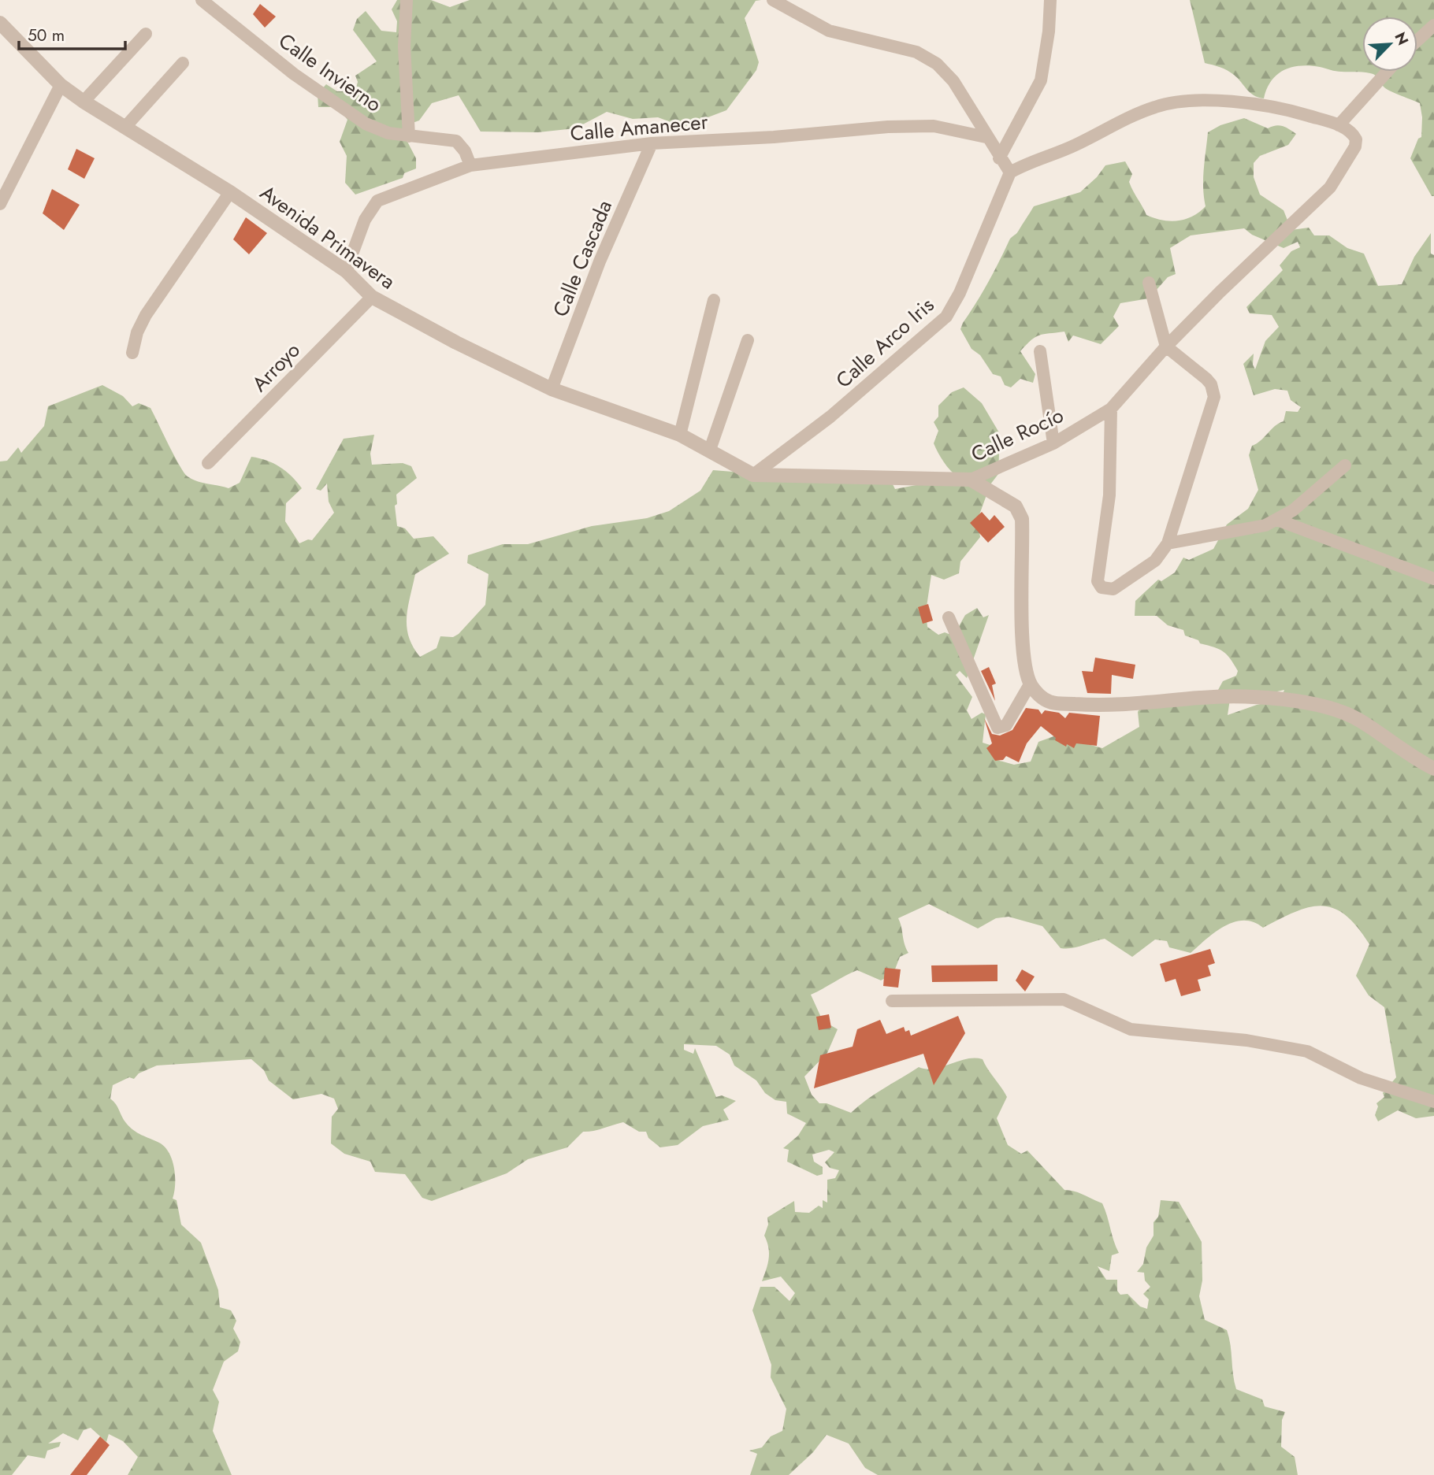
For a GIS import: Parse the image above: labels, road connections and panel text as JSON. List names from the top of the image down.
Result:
{
  "streets": {
    "street": [
      "Calle Invierno",
      "Calle Amanecer",
      "Avenida Primavera",
      "Calle Cascada",
      "Calle Arco Iris",
      "Arroyo",
      "Calle Rocío"
    ]
  },
  "crossings": [
    ["Calle Invierno", "Calle Amanecer"],
    ["Calle Amanecer", "Avenida Primavera"],
    ["Calle Amanecer", "Calle Cascada"],
    ["Avenida Primavera", "Calle Cascada"],
    ["Avenida Primavera", "Calle Arco Iris"],
    ["Avenida Primavera", "Arroyo"],
    ["Avenida Primavera", "Calle Rocío"],
    ["Calle Arco Iris", "Calle Rocío"]
  ],
  "scale_bar": "50 m",
  "north": "top right"
}
